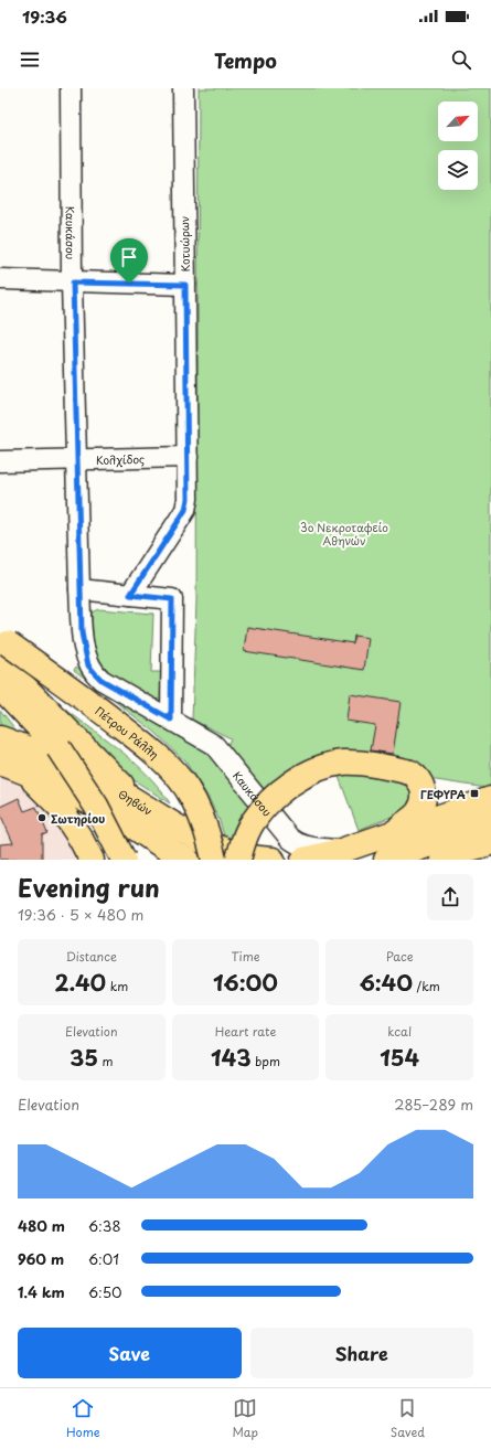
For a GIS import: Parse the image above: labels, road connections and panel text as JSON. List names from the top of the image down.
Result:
{
  "streets": {
    "main road": ["Πέτρου Ράλλη", "Θηβών"],
    "street": ["Καυκάσου", "Κοτυώρων", "Κολχίδος"]
  },
  "crossings": [
    ["Καυκάσου", "Κολχίδος"],
    ["Κοτυώρων", "Κολχίδος"]
  ],
  "parks": ["3ο Νεκροταφείο Αθηνών"],
  "places": {
    "transit": ["ΓΕΦΥΡΑ"],
    "other": ["Σωτηρίου"]
  },
  "north": "top right",
  "page": {
    "status": "19:36",
    "header": "Tempo",
    "heading": ["Evening run", "19:36 · 5 × 480 m"],
    "stats": [
      ["Distance", "2.40 km"],
      ["Time", "16:00"],
      ["Pace", "6:40 /km"],
      ["Elevation", "35 m"],
      ["Heart rate", "143 bpm"],
      ["kcal", "154"]
    ],
    "chart": ["Elevation", "285–289 m"],
    "list": [
      {
        "name": "480 m",
        "note": "6:38"
      },
      {
        "name": "960 m",
        "note": "6:01"
      },
      {
        "name": "1.4 km",
        "note": "6:50"
      }
    ],
    "buttons": ["Save", "Share"],
    "tabs": ["Home", "Map", "Saved"]
  }
}
